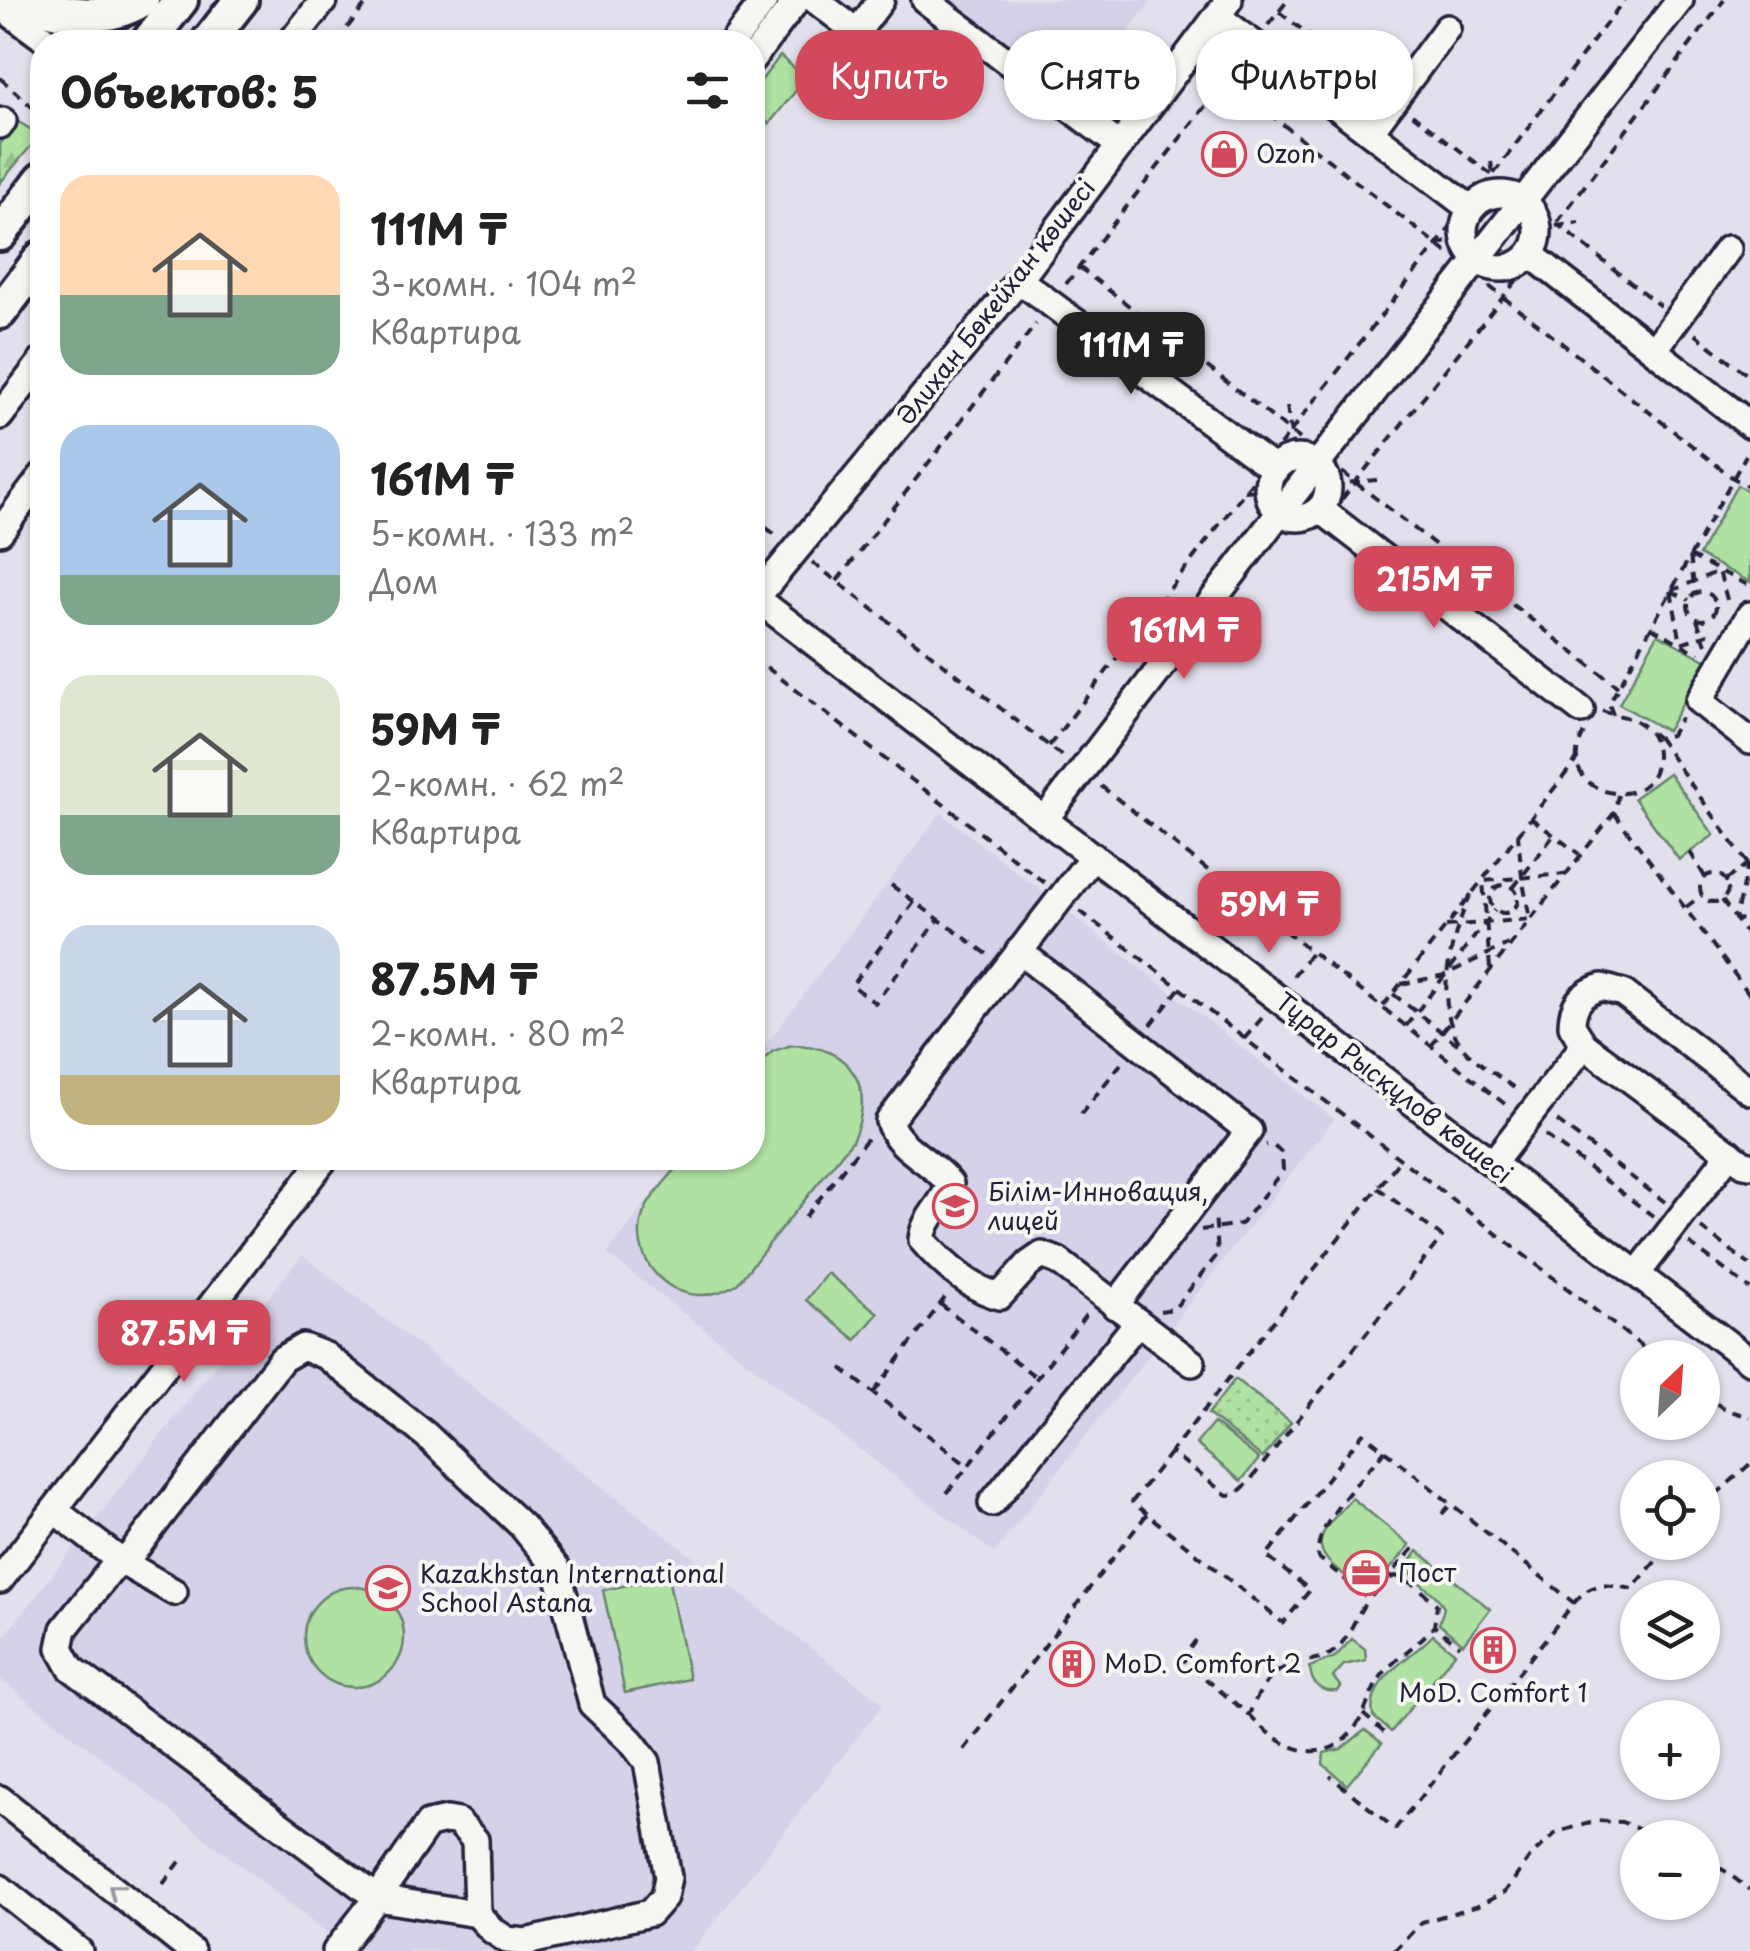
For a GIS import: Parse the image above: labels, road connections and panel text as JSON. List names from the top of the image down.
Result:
{
  "streets": {
    "street": ["Әлихан Бөкейхан көшесі", "Тұрар Рысқұлов көшесі"]
  },
  "places": {
    "shop": ["Ozon"],
    "school or university": ["Білім-Инновация, лицей", "Kazakhstan International School Astana"],
    "office": ["Пост"],
    "building": ["МoD. Comfort 1", "МoD. Comfort 2"]
  },
  "north": "top right",
  "page": {
    "chip": ["Купить", "Снять", "Фильтры"],
    "heading": "Объектов: 5",
    "list": [
      {
        "name": "111M ₸",
        "note": "3-комн. · 104 m² · Квартира"
      },
      {
        "name": "161M ₸",
        "note": "5-комн. · 133 m² · Дом"
      },
      {
        "name": "59M ₸",
        "note": "2-комн. · 62 m² · Квартира"
      },
      {
        "name": "87.5M ₸",
        "note": "2-комн. · 80 m² · Квартира"
      }
    ],
    "price": [
      "111M ₸",
      "215M ₸",
      "161M ₸",
      "59M ₸",
      "87.5M ₸"
    ],
    "map_buttons": ["+", "−"]
  }
}
